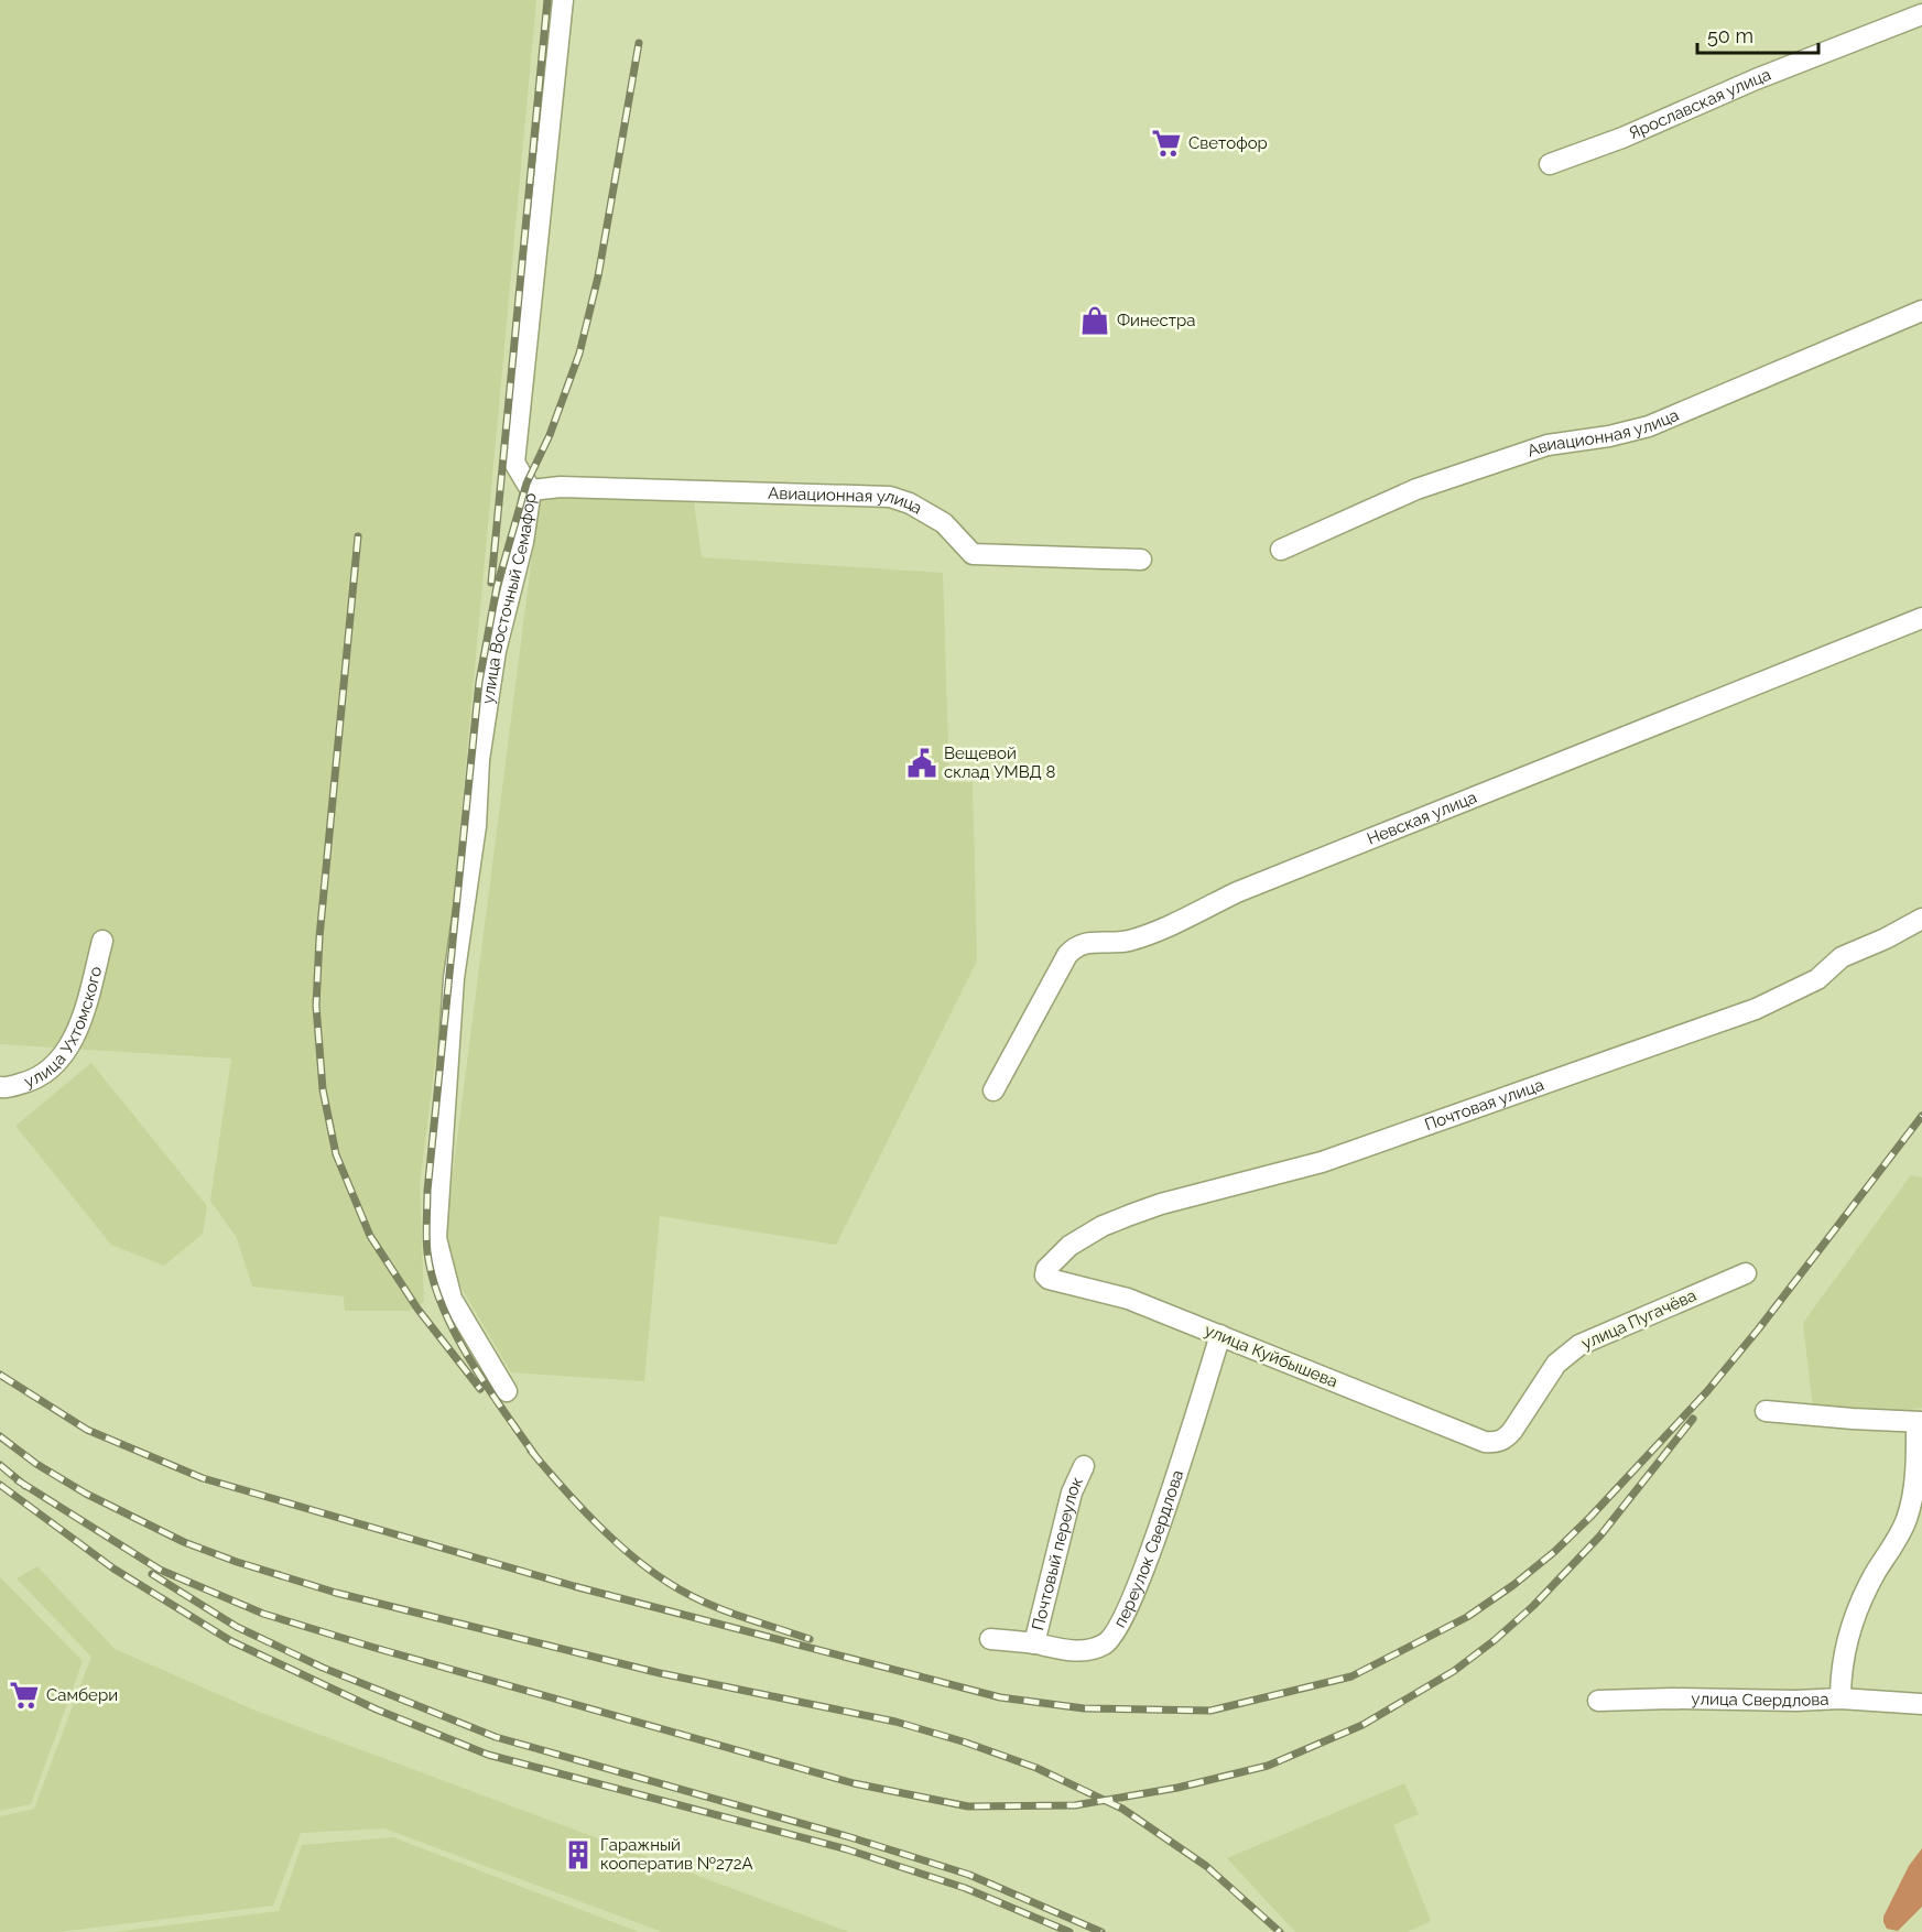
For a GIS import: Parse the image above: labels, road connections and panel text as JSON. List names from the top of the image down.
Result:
{
  "streets": {
    "street": [
      "Ярославская улица",
      "Авиационная улица",
      "улица Восточный Семафор",
      "Невская улица",
      "улица Ухтомского",
      "Почтовая улица",
      "улица Пугачёва",
      "улица Куйбышева",
      "переулок Свердлова",
      "Почтовый переулок",
      "улица Свердлова"
    ]
  },
  "crossings": [
    ["Авиационная улица", "улица Восточный Семафор"],
    ["Почтовая улица", "улица Куйбышева"],
    ["улица Пугачёва", "улица Куйбышева"],
    ["улица Куйбышева", "переулок Свердлова"],
    ["переулок Свердлова", "Почтовый переулок"]
  ],
  "places": {
    "supermarket": ["Светофор", "Самбери"],
    "shop": ["Финестра"],
    "public building": ["Вещевой склад УМВД 8"],
    "building": ["Гаражный кооператив №272А"]
  },
  "scale_bar": "50 m"
}
